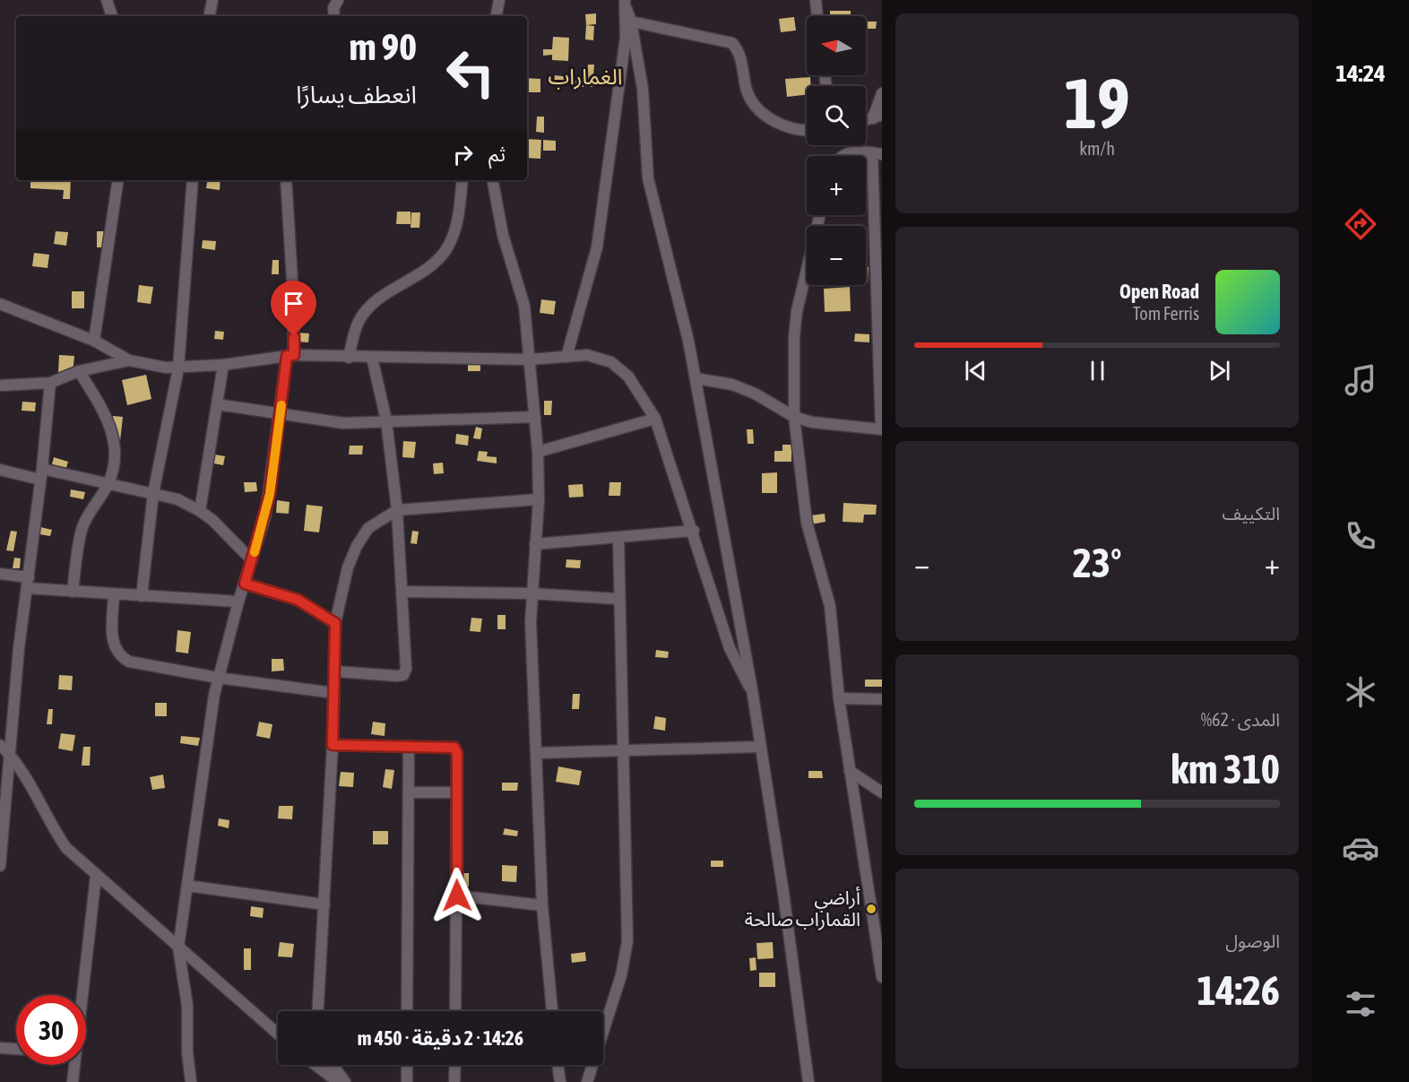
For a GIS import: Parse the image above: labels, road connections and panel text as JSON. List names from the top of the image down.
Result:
{
  "districts": ["الغماراب"],
  "places": ["أراضي القماراب صالحة"],
  "north": "left",
  "page": {
    "tabs": "14:24",
    "tile": [
      ["19", "km/h"],
      "التكييف",
      ["المدى · 62%", "310 km"],
      ["الوصول", "14:26"]
    ],
    "map_buttons": ["+", "−"],
    "turn": ["90 m", "انعطف يسارًا"],
    "then": "ثم",
    "song": ["Open Road", "Tom Ferris"],
    "heat": ["−", "23°", "+"],
    "limit": "30",
    "trip": "14:26 · 2 دقيقة · 450 m"
  }
}
